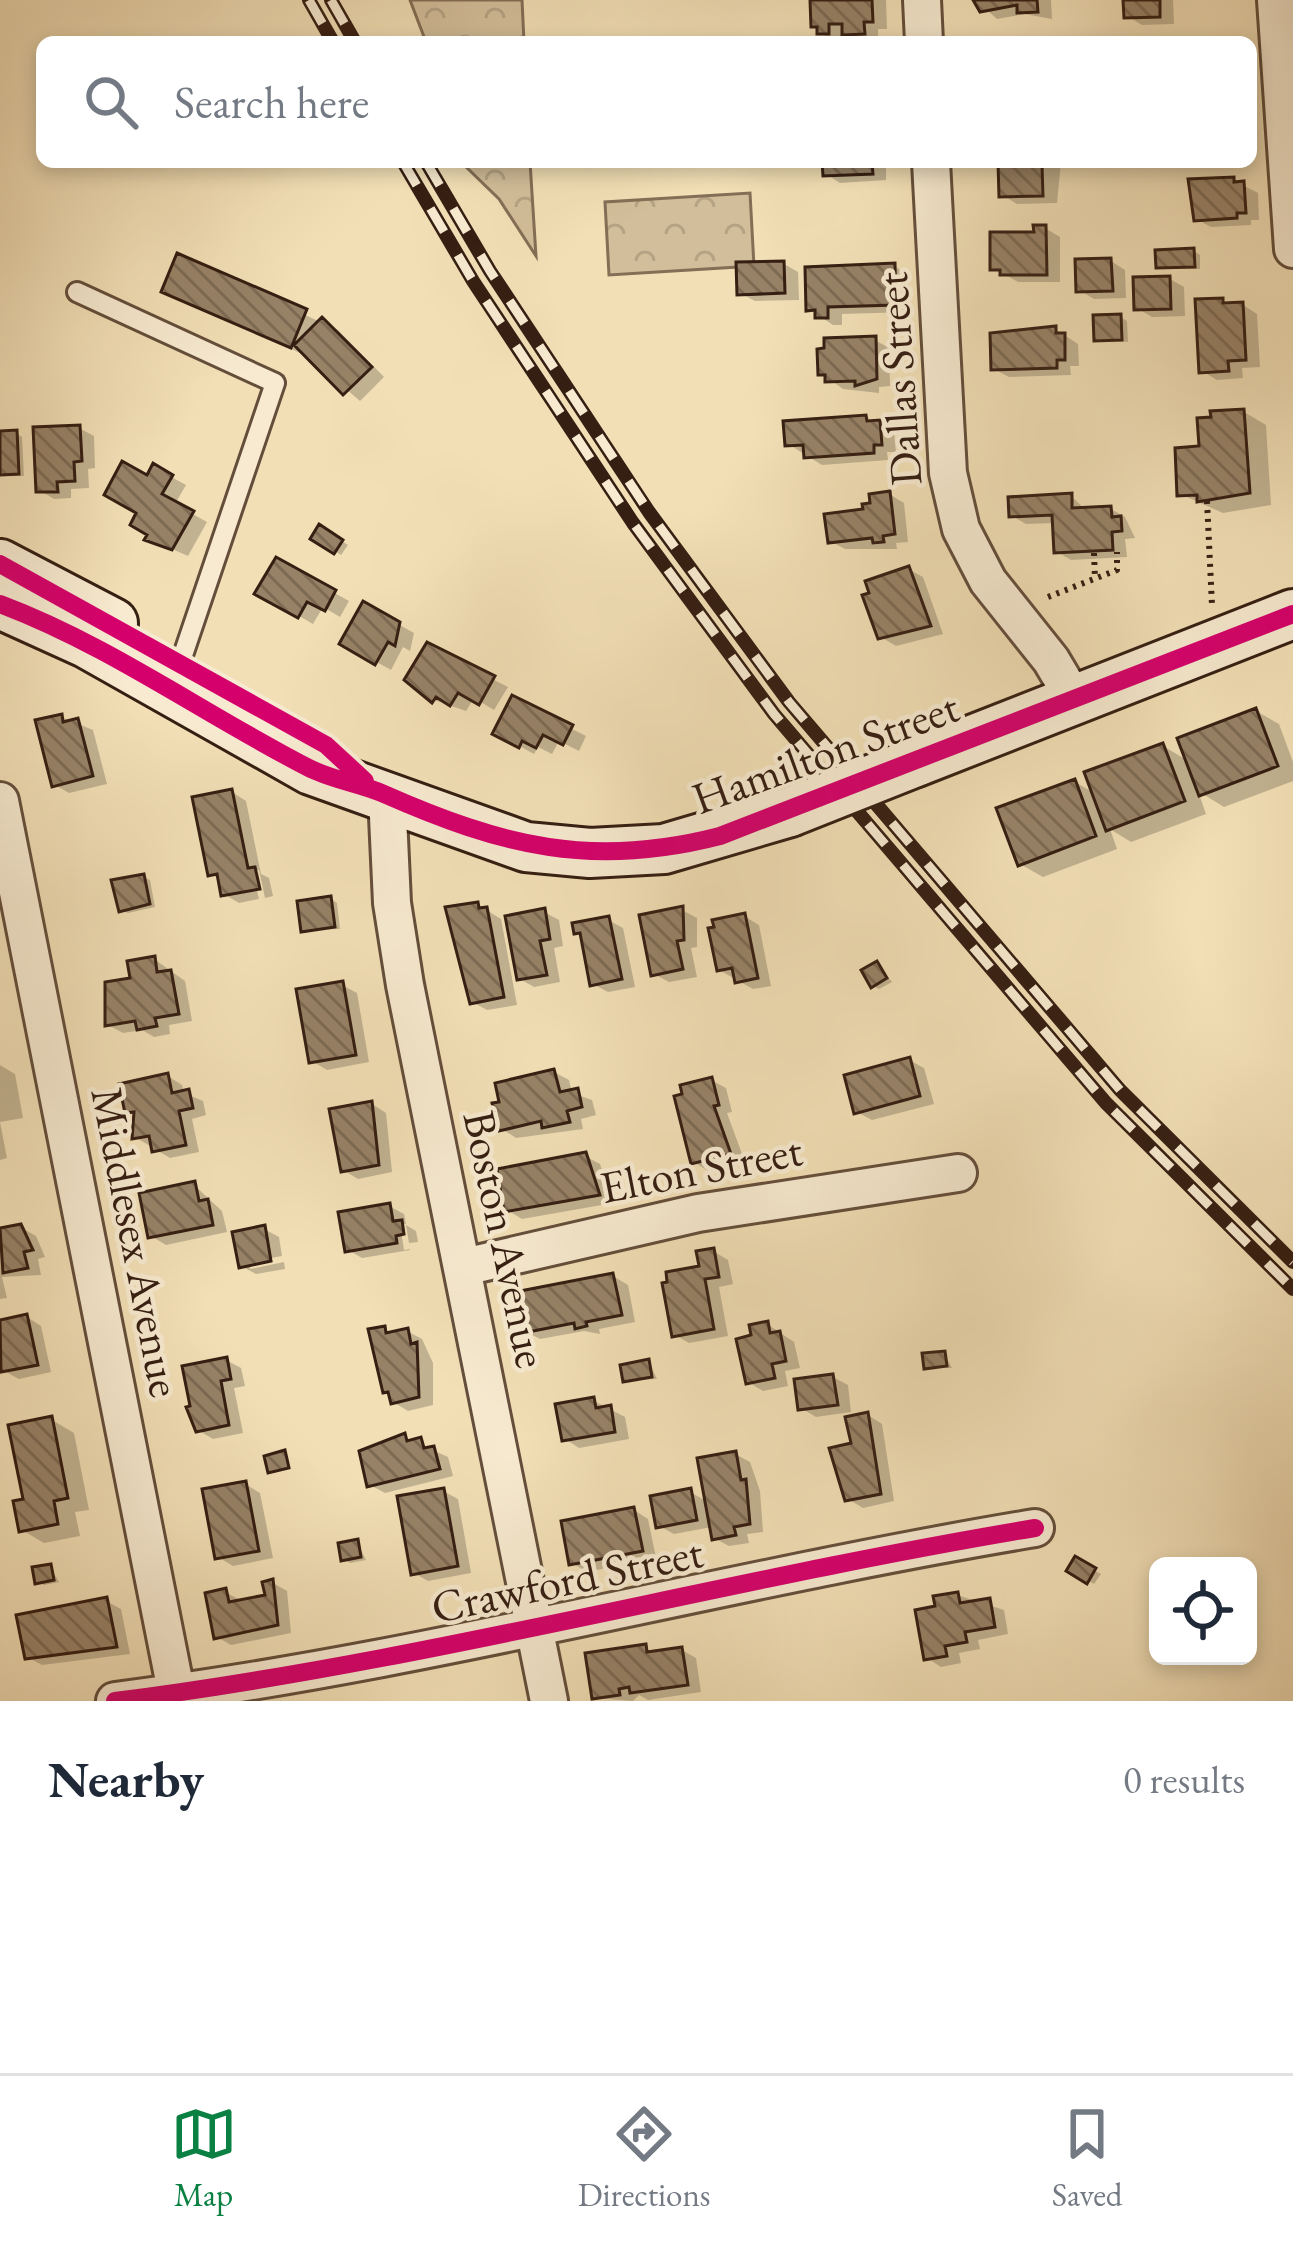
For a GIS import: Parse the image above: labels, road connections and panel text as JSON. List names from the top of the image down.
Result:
{
  "streets": {
    "main road": ["Hamilton Street"],
    "street": [
      "Dallas Street",
      "Elton Street",
      "Boston Avenue",
      "Middlesex Avenue",
      "Crawford Street"
    ]
  },
  "crossings": [
    ["Dallas Street", "Hamilton Street"],
    ["Hamilton Street", "Boston Avenue"],
    ["Elton Street", "Boston Avenue"],
    ["Boston Avenue", "Crawford Street"],
    ["Middlesex Avenue", "Crawford Street"]
  ],
  "page": {
    "search": "Search here",
    "heading": ["Nearby", "0 results"],
    "nav": ["Map", "Directions", "Saved"]
  }
}
